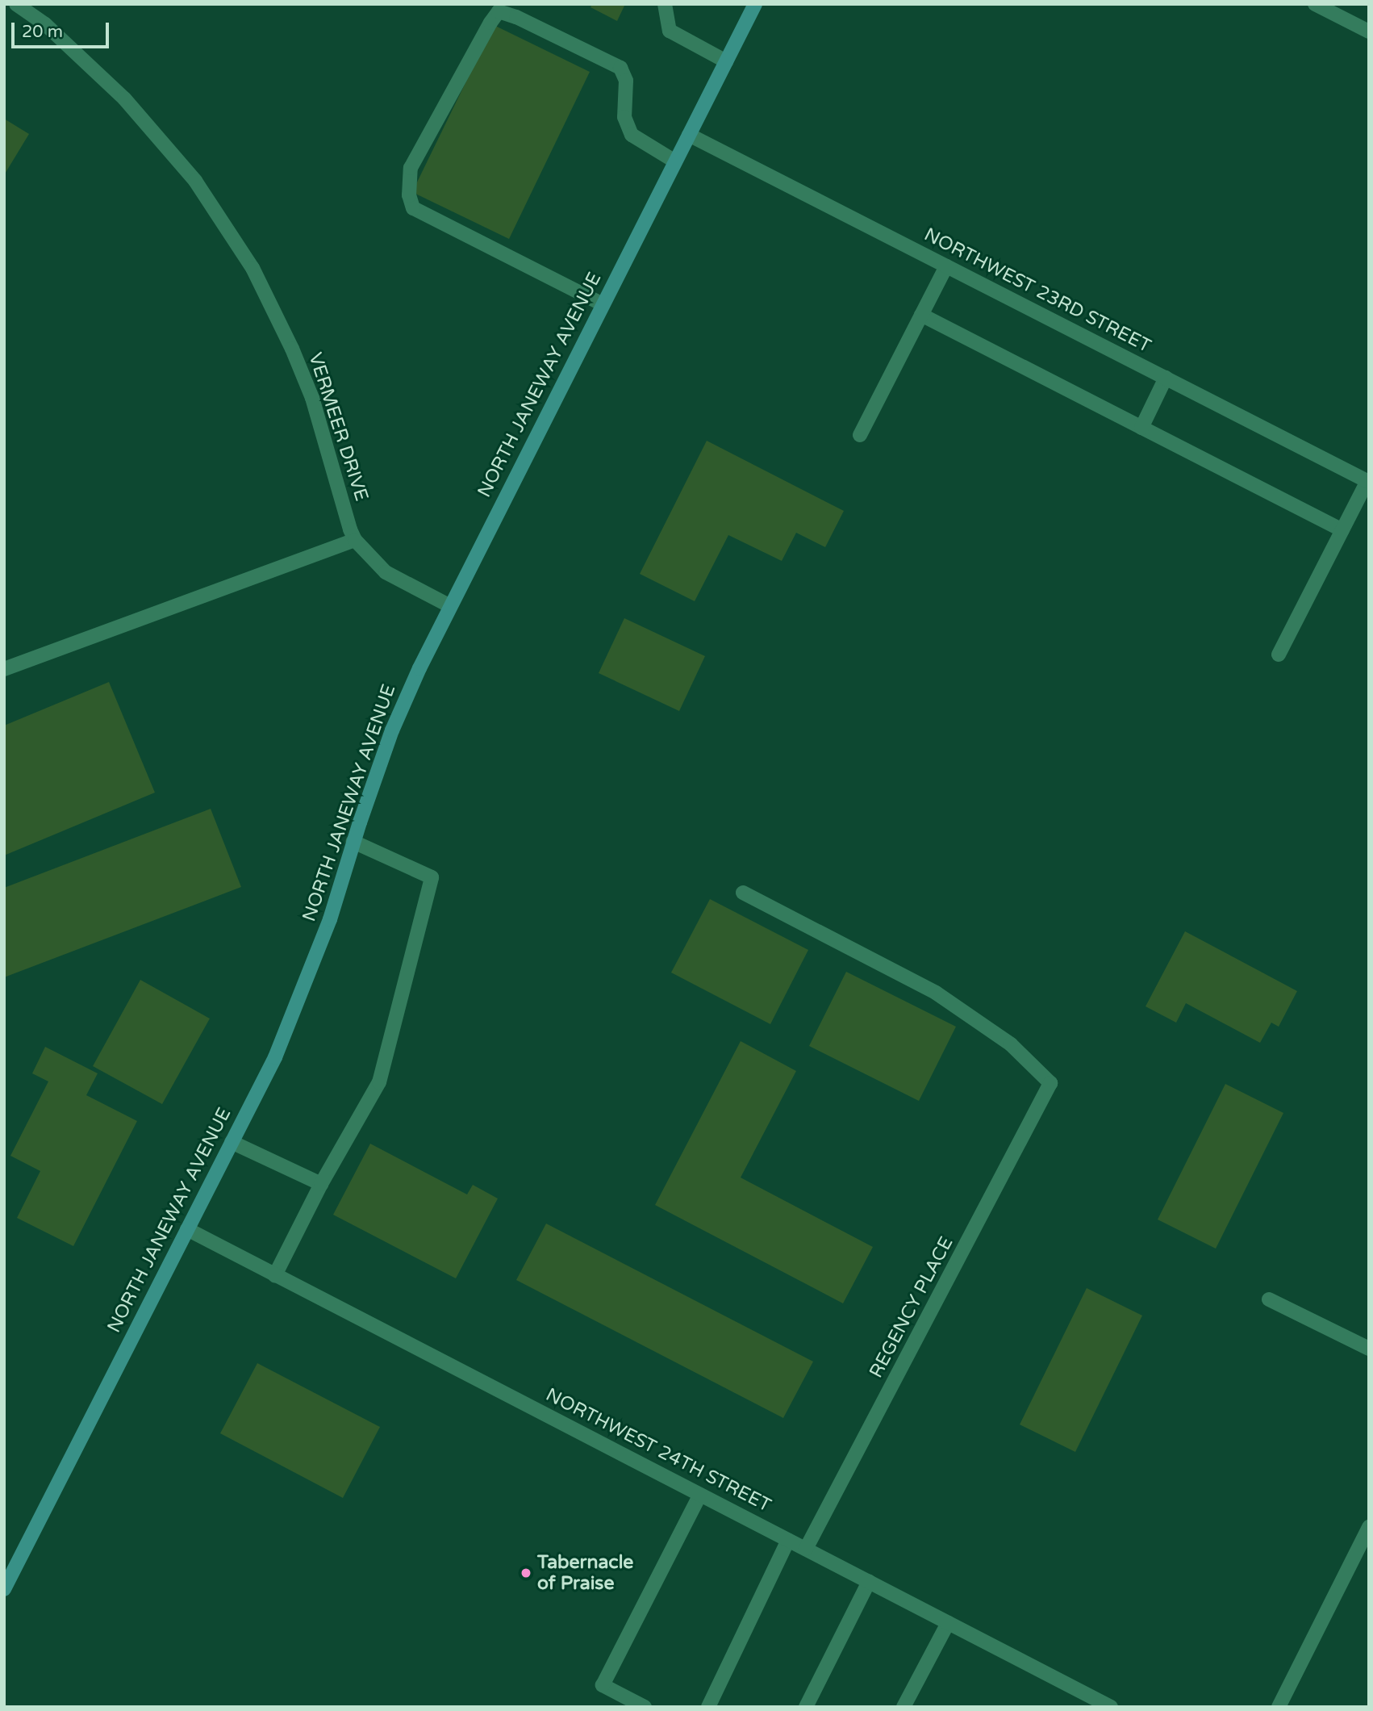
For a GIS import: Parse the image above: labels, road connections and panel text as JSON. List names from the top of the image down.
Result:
{
  "streets": {
    "main road": ["NORTH JANEWAY AVENUE"],
    "street": [
      "NORTHWEST 23RD STREET",
      "VERMEER DRIVE",
      "REGENCY PLACE",
      "NORTHWEST 24TH STREET"
    ]
  },
  "crossings": [
    ["NORTHWEST 23RD STREET", "NORTH JANEWAY AVENUE"],
    ["NORTH JANEWAY AVENUE", "VERMEER DRIVE"],
    ["NORTH JANEWAY AVENUE", "NORTHWEST 24TH STREET"],
    ["REGENCY PLACE", "NORTHWEST 24TH STREET"]
  ],
  "places": ["Tabernacle of Praise"],
  "scale_bar": "20 m"
}
